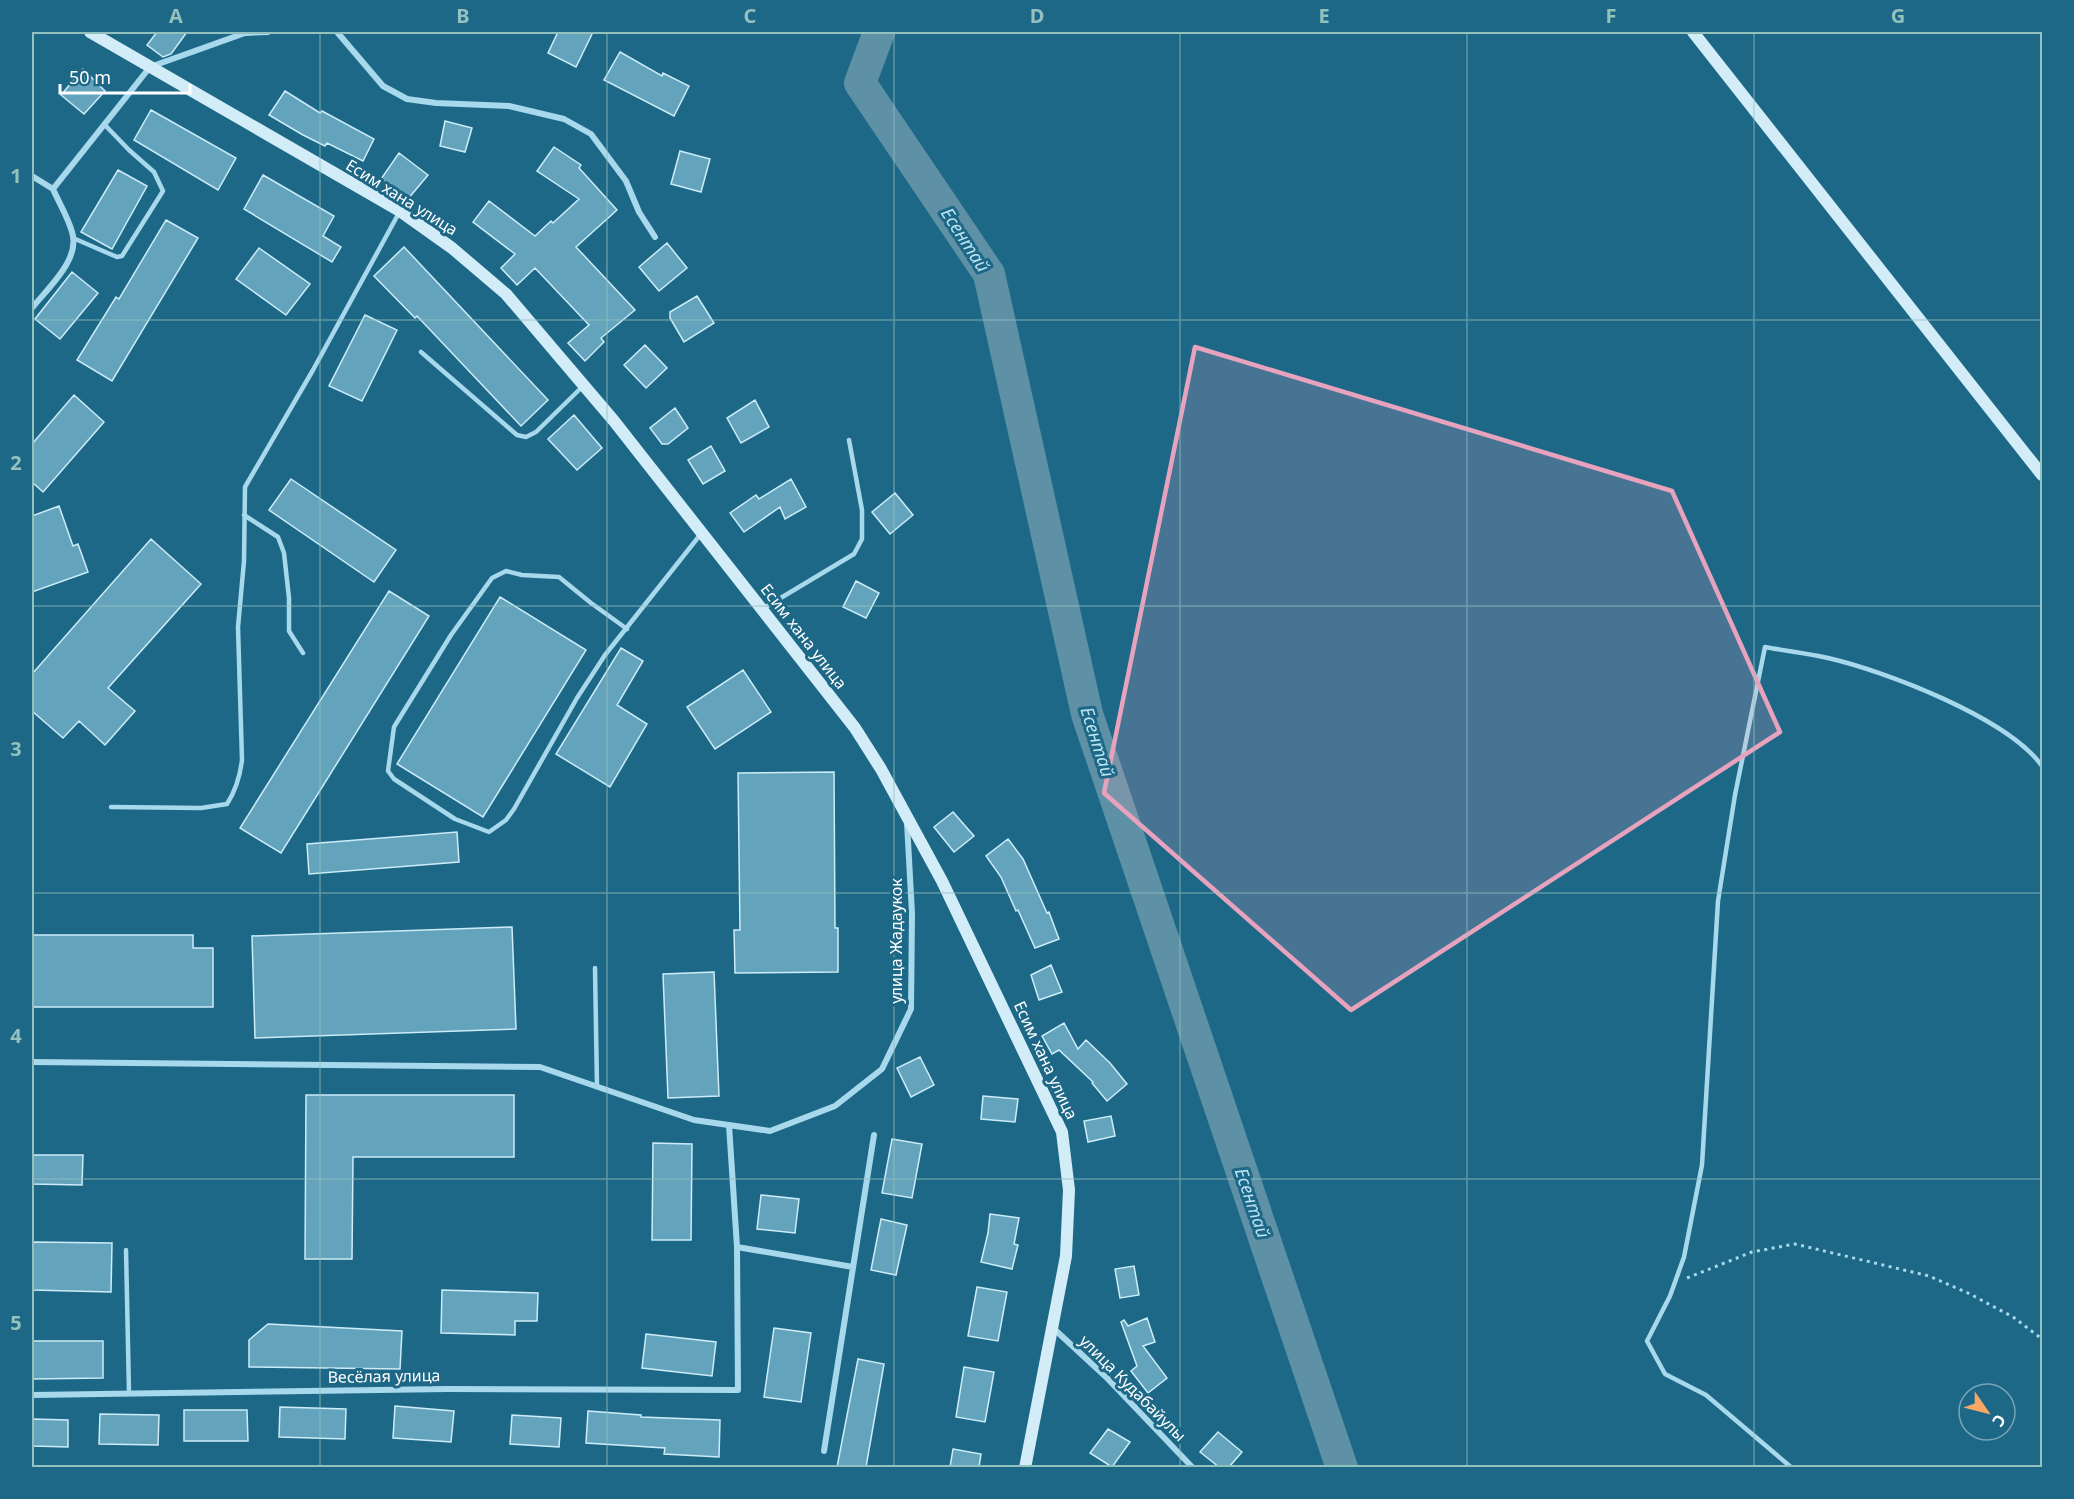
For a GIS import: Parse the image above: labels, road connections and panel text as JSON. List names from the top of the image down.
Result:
{
  "streets": {
    "street": [
      "Есим хана улица",
      "улица Жадаукок",
      "Весёлая улица",
      "улица Кудабайулы"
    ]
  },
  "crossings": [
    ["Есим хана улица", "улица Жадаукок"],
    ["Есим хана улица", "улица Кудабайулы"]
  ],
  "water": ["Есентай"],
  "scale_bar": "50 m",
  "north": "bottom right",
  "grid": {
    "columns": [
      "A",
      "B",
      "C",
      "D",
      "E",
      "F",
      "G"
    ],
    "rows": [
      "1",
      "2",
      "3",
      "4",
      "5"
    ]
  }
}
